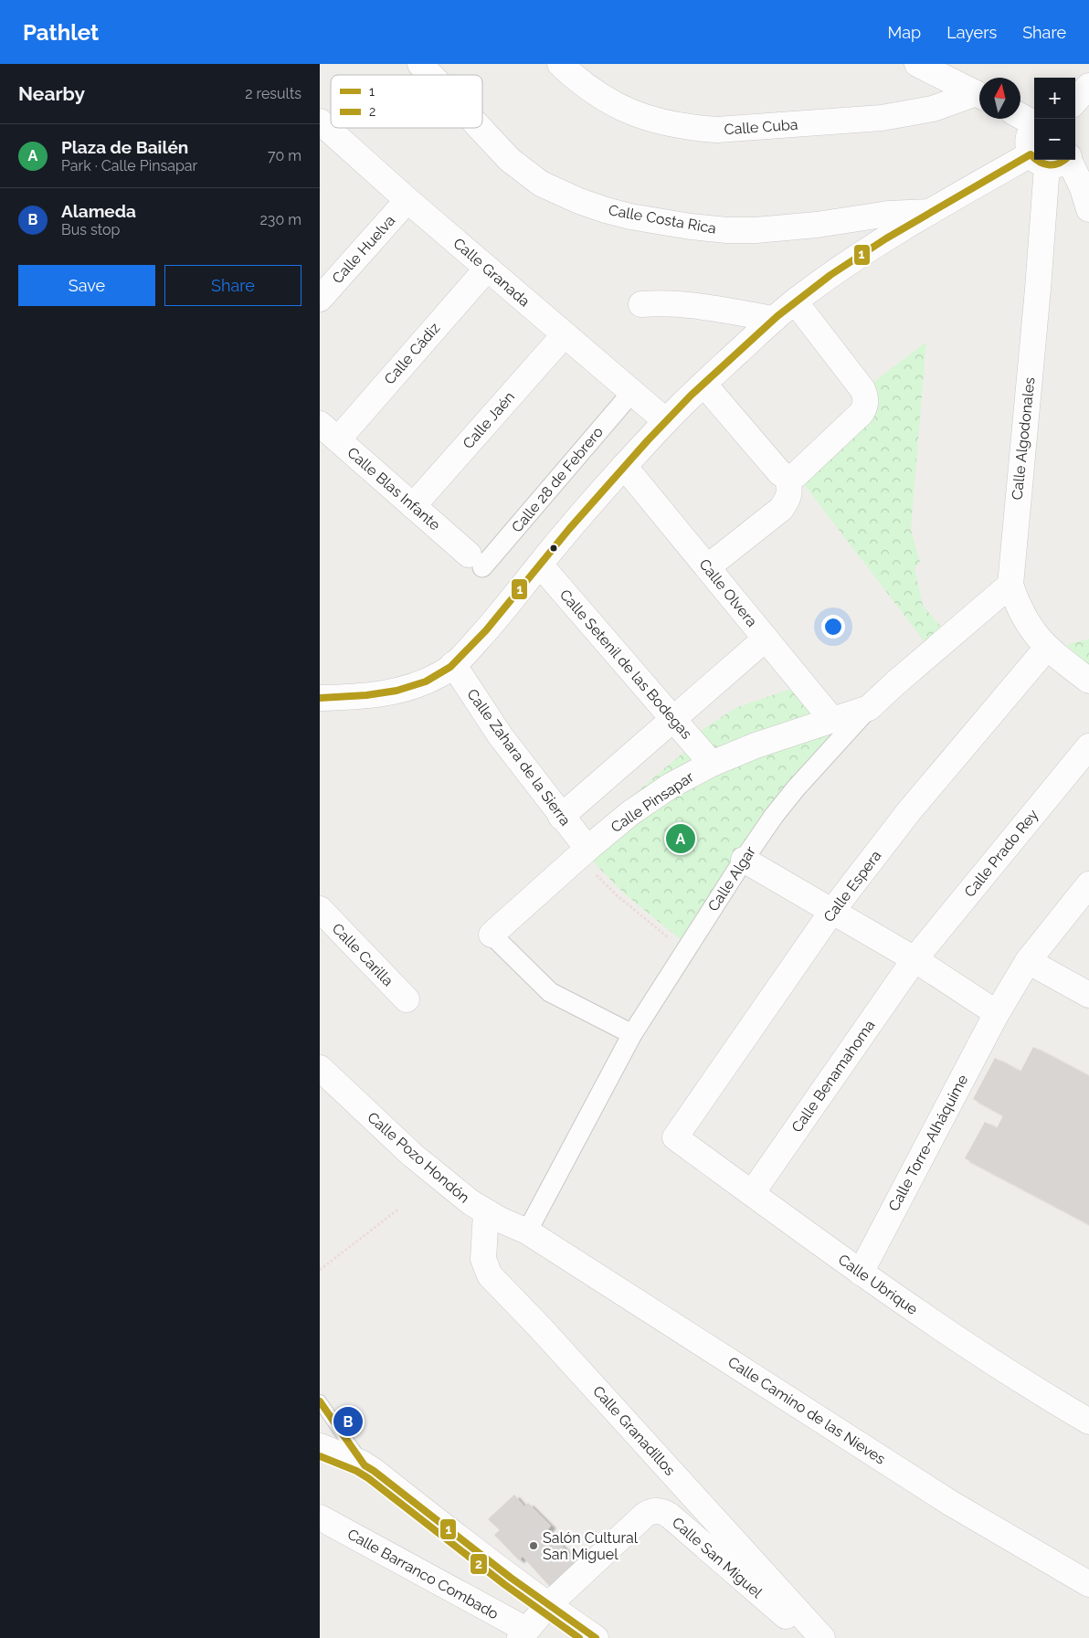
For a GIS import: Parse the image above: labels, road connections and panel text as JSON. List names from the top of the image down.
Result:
{
  "streets": {
    "street": [
      "Calle Cuba",
      "Calle Costa Rica",
      "Calle Huelva",
      "Calle Granada",
      "Calle Cádiz",
      "Calle Jaén",
      "Calle Algodonales",
      "Calle 28 de Febrero",
      "Calle Blas Infante",
      "Calle Olvera",
      "Calle Setenil de las Bodegas",
      "Calle Zahara de la Sierra",
      "Calle Pinsapar",
      "Calle Prado Rey",
      "Calle Algar",
      "Calle Espera",
      "Calle Carilla",
      "Calle Benamahoma",
      "Calle Torre-Alháquime",
      "Calle Pozo Hondón",
      "Calle Ubrique",
      "Calle Camino de las Nieves",
      "Calle Granadillos",
      "Calle San Miguel",
      "Calle Barranco Combado"
    ]
  },
  "crossings": [
    ["Calle Huelva", "Calle Granada"],
    ["Calle Granada", "Calle Cádiz"],
    ["Calle Granada", "Calle Jaén"],
    ["Calle Granada", "Calle 28 de Febrero"],
    ["Calle Cádiz", "Calle Blas Infante"],
    ["Calle Jaén", "Calle Blas Infante"],
    ["Calle Algodonales", "Calle Algar"],
    ["Calle Algodonales", "Calle Espera"],
    ["Calle 28 de Febrero", "Calle Blas Infante"],
    ["Calle Olvera", "Calle Pinsapar"],
    ["Calle Setenil de las Bodegas", "Calle Pinsapar"],
    ["Calle Zahara de la Sierra", "Calle Pinsapar"],
    ["Calle Pinsapar", "Calle Algar"],
    ["Calle Prado Rey", "Calle Benamahoma"],
    ["Calle Algar", "Calle Pozo Hondón"],
    ["Calle Algar", "Calle Camino de las Nieves"],
    ["Calle Espera", "Calle Ubrique"],
    ["Calle Benamahoma", "Calle Ubrique"],
    ["Calle Torre-Alháquime", "Calle Ubrique"],
    ["Calle Pozo Hondón", "Calle Camino de las Nieves"],
    ["Calle Pozo Hondón", "Calle Granadillos"],
    ["Calle Granadillos", "Calle San Miguel"],
    ["Calle San Miguel", "Calle Barranco Combado"]
  ],
  "places": ["Salón Cultural San Miguel"],
  "lines": ["transit line 1", "transit line 2"],
  "legend": ["1", "2"],
  "north": "top",
  "page": {
    "header": "Pathlet",
    "nav": ["Map", "Layers", "Share"],
    "heading": ["Nearby", "2 results"],
    "map_buttons": ["+", "−"],
    "list": [
      {
        "mark": "A",
        "name": "Plaza de Bailén",
        "note": "Park · Calle Pinsapar",
        "value": "70 m"
      },
      {
        "mark": "B",
        "name": "Alameda",
        "note": "Bus stop",
        "value": "230 m"
      }
    ],
    "buttons": ["Save", "Share"],
    "pins": ["A", "B"]
  }
}
